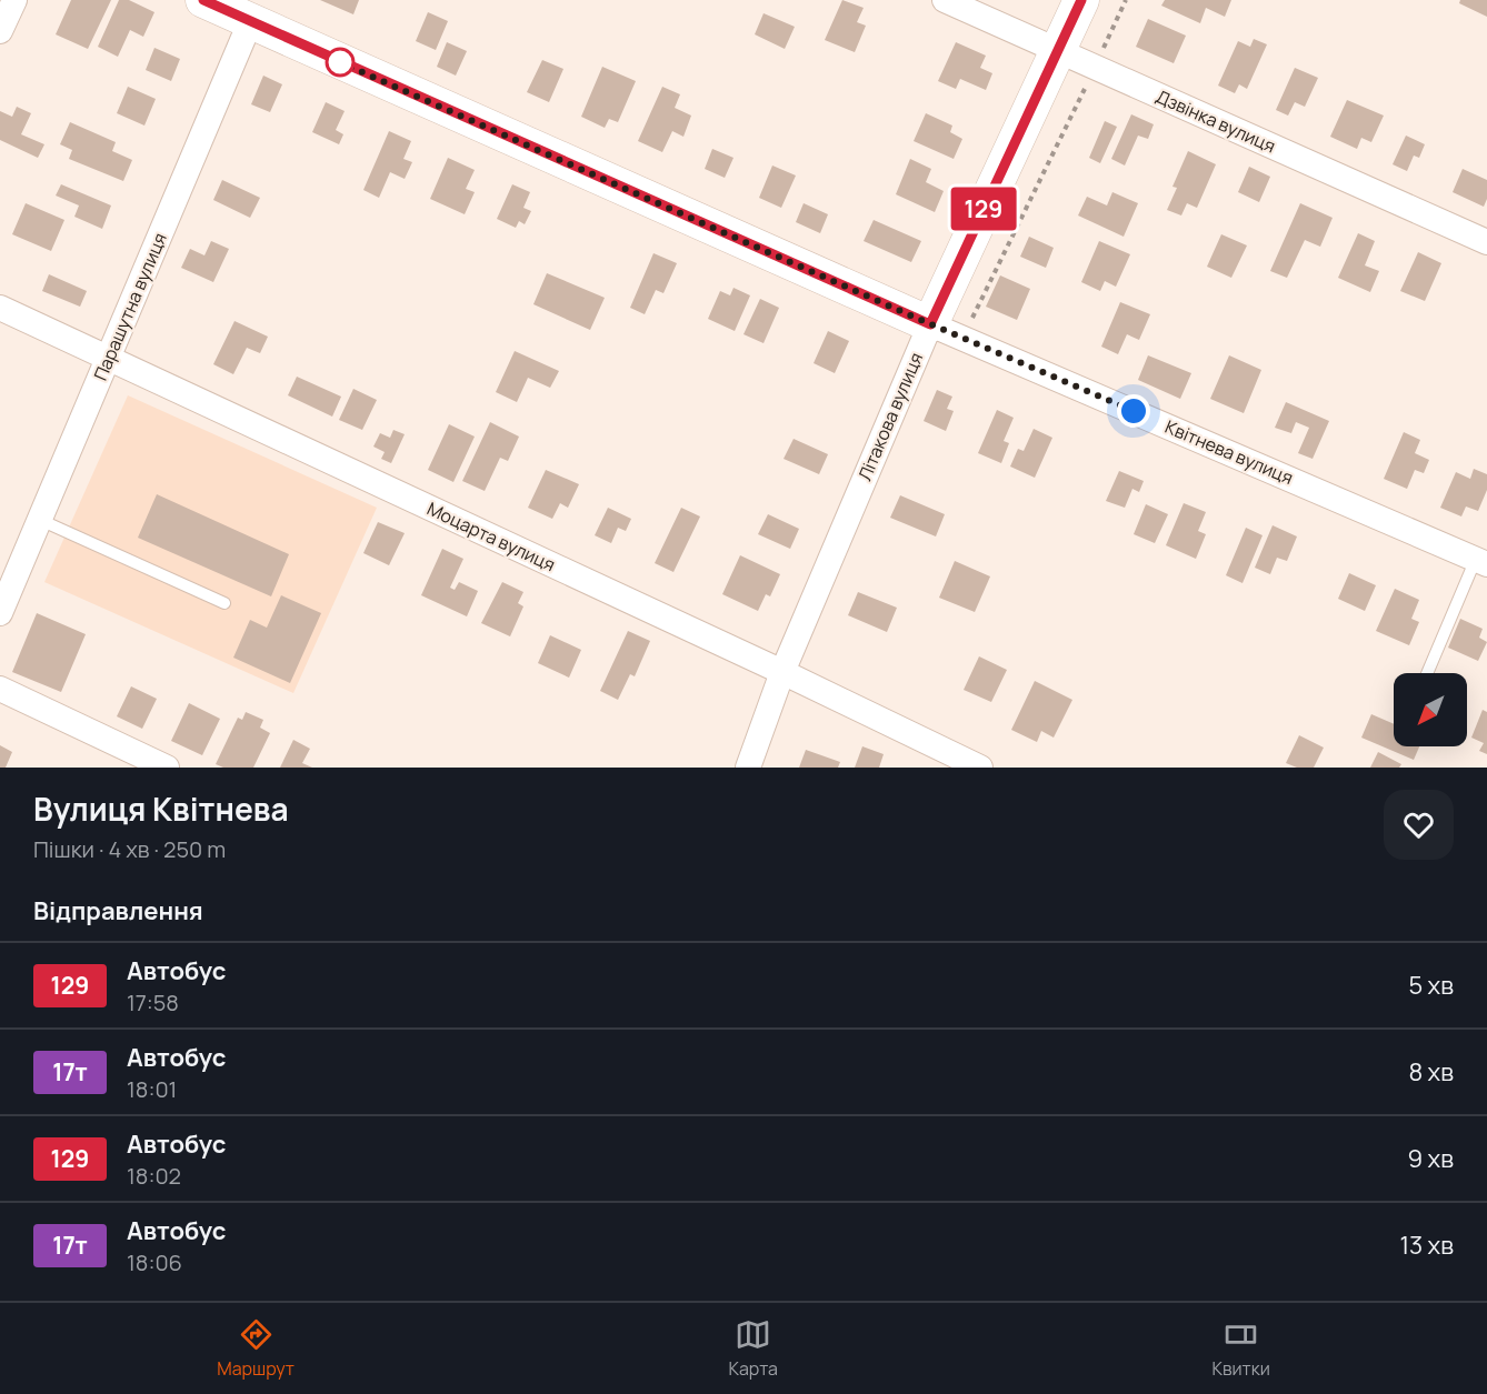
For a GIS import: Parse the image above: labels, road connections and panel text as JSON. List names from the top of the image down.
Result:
{
  "streets": {
    "main road": ["Літакова вулиця", "Квітнева вулиця"],
    "street": ["Дзвінка вулиця", "Парашутна вулиця", "Моцарта вулиця"]
  },
  "crossings": [
    ["Дзвінка вулиця", "Літакова вулиця"],
    ["Парашутна вулиця", "Квітнева вулиця"],
    ["Парашутна вулиця", "Моцарта вулиця"],
    ["Літакова вулиця", "Квітнева вулиця"],
    ["Літакова вулиця", "Моцарта вулиця"]
  ],
  "lines": ["bus line 129"],
  "north": "bottom left",
  "page": {
    "on_map": "129",
    "heading": [
      ["Вулиця Квітнева", "Пішки · 4 хв · 250 m"],
      "Відправлення"
    ],
    "list": [
      {
        "mark": "129",
        "name": "Автобус",
        "note": "17:58",
        "value": "5 хв"
      },
      {
        "mark": "17т",
        "name": "Автобус",
        "note": "18:01",
        "value": "8 хв"
      },
      {
        "mark": "129",
        "name": "Автобус",
        "note": "18:02",
        "value": "9 хв"
      },
      {
        "mark": "17т",
        "name": "Автобус",
        "note": "18:06",
        "value": "13 хв"
      }
    ],
    "tabs": ["Маршрут", "Карта", "Квитки"]
  }
}
